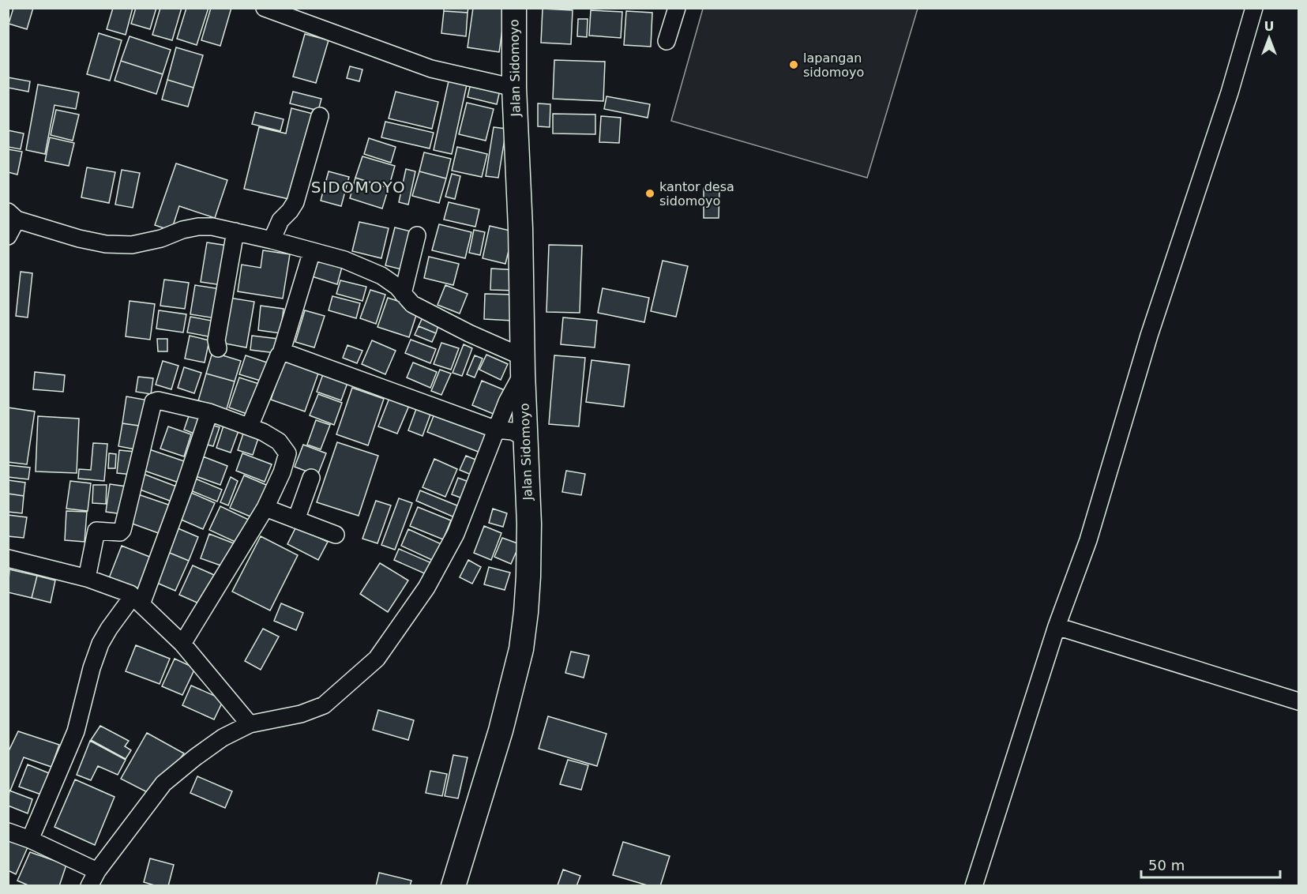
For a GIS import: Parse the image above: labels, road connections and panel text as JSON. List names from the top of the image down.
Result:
{
  "streets": {
    "main road": ["Jalan Sidomoyo"]
  },
  "districts": ["SIDOMOYO"],
  "places": ["lapangan sidomoyo", "kantor desa sidomoyo"],
  "scale_bar": "50 m",
  "north": "top"
}
